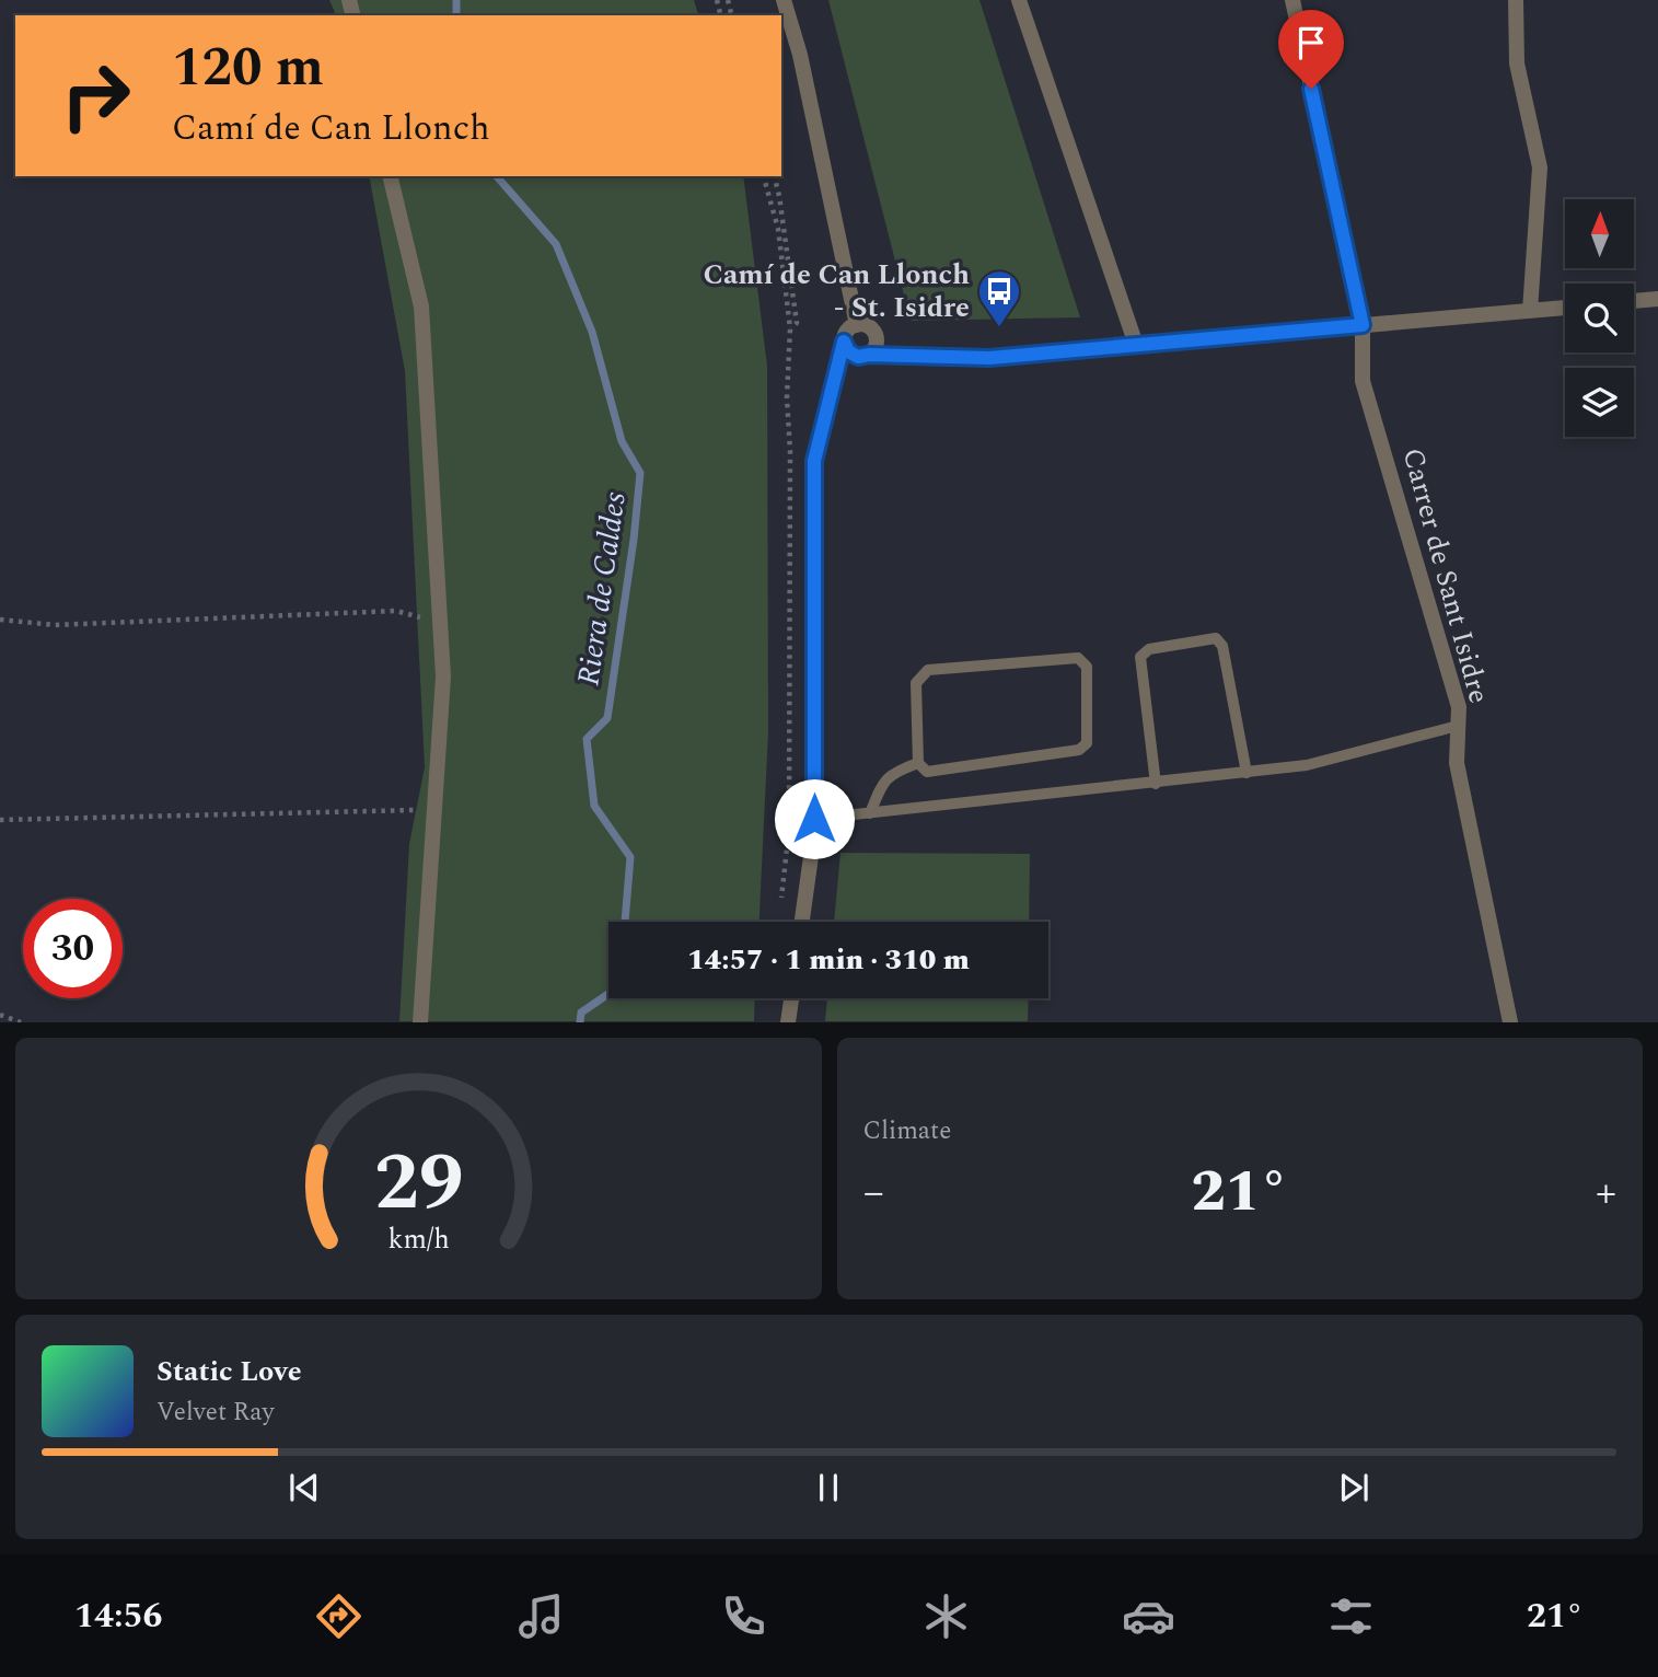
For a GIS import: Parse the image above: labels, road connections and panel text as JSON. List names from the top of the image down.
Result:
{
  "streets": {
    "street": ["Carrer de Sant Isidre"]
  },
  "water": ["Riera de Caldes"],
  "places": {
    "bus stop": ["Camí de Can Llonch - St. Isidre"]
  },
  "north": "top",
  "page": {
    "turn": ["120 m", "Camí de Can Llonch"],
    "limit": "30",
    "trip": "14:57 · 1 min · 310 m",
    "tile": "Climate",
    "heat": ["−", "21°", "+"],
    "song": ["Static Love", "Velvet Ray"],
    "tabs": ["14:56", "21°"],
    "gauge": ["29", "km/h"]
  }
}
